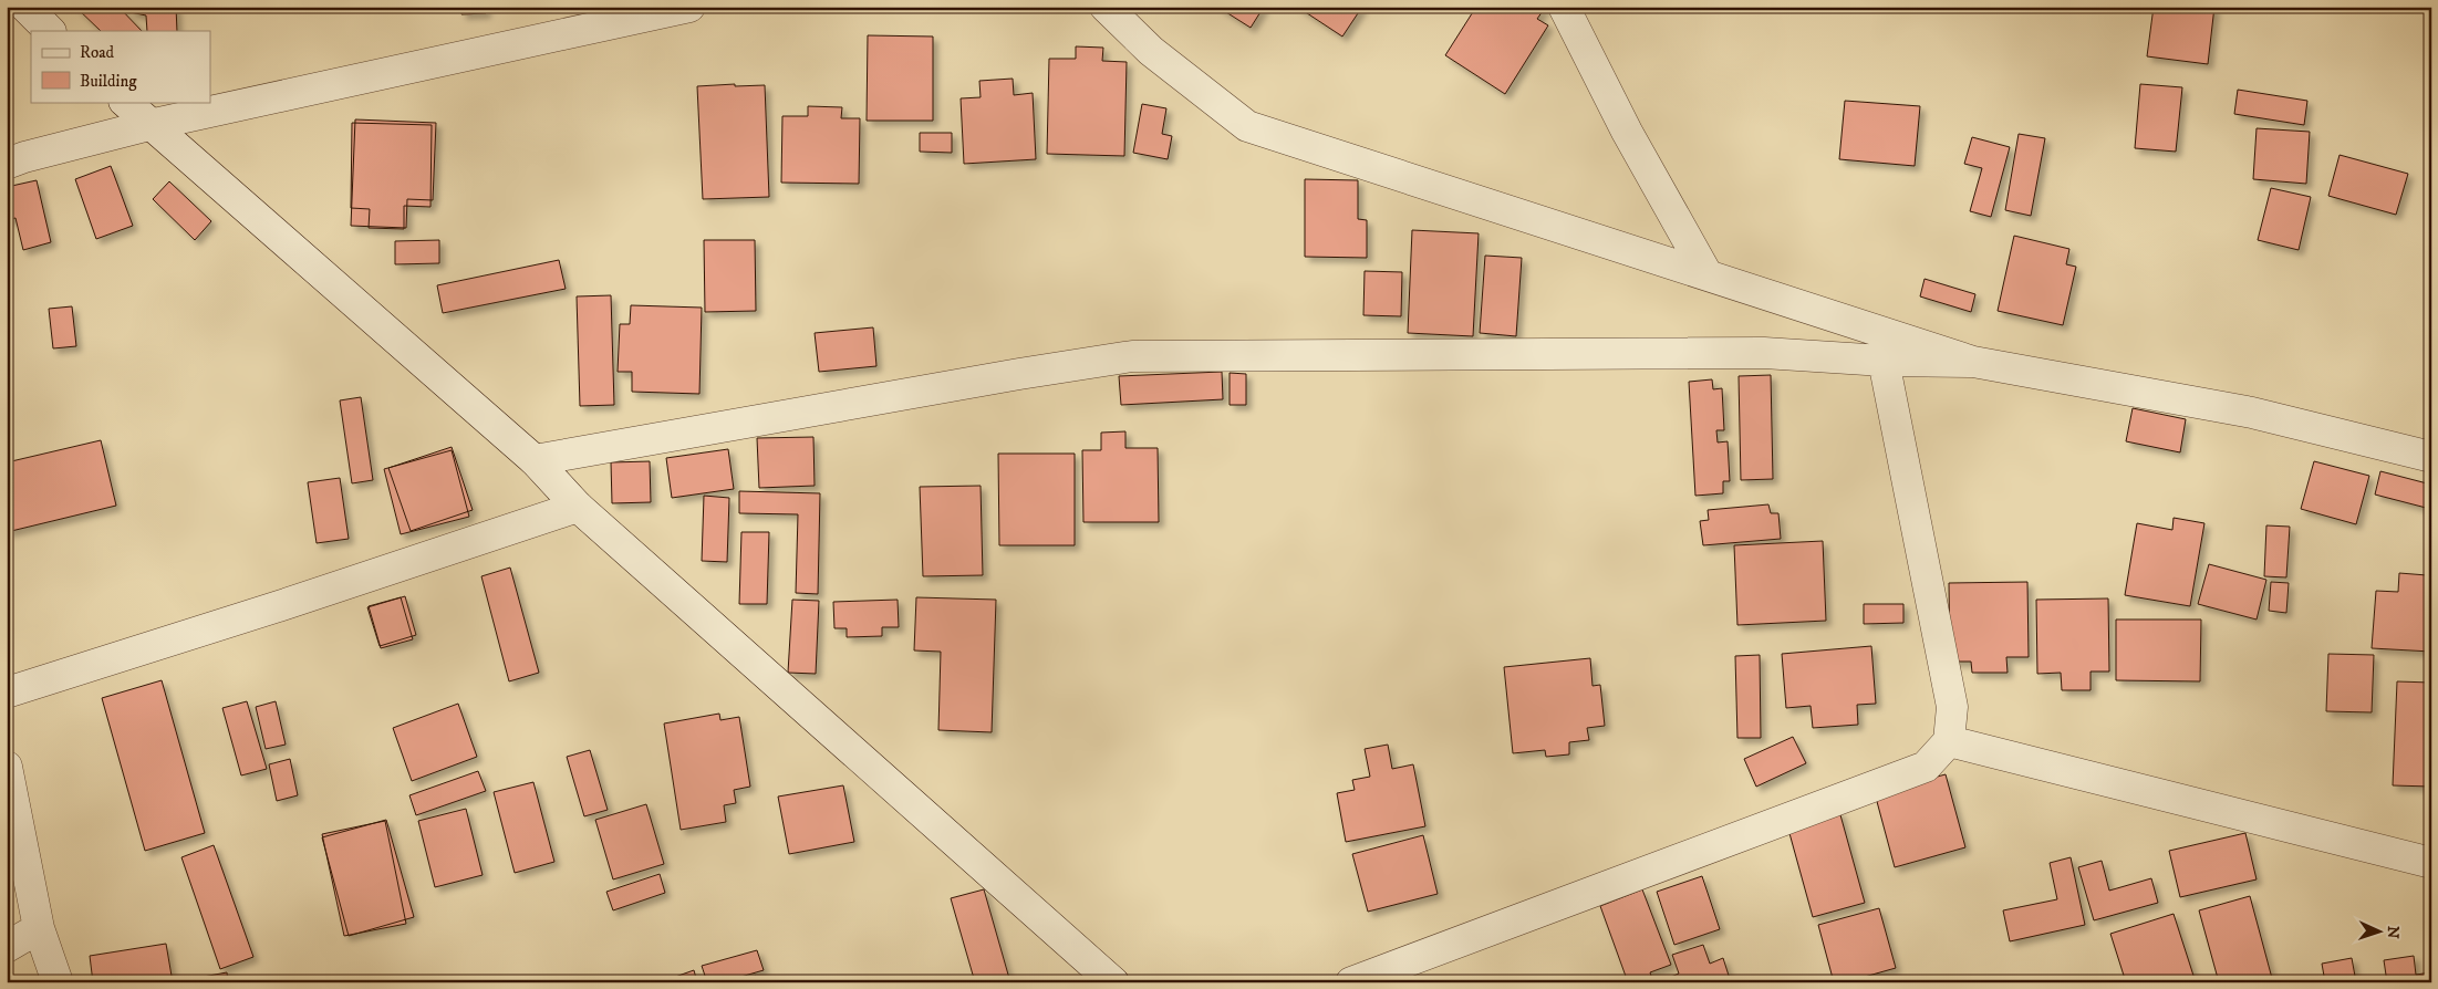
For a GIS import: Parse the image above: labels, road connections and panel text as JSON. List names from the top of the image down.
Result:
{
  "legend": ["Road", "Building"],
  "north": "right"
}
